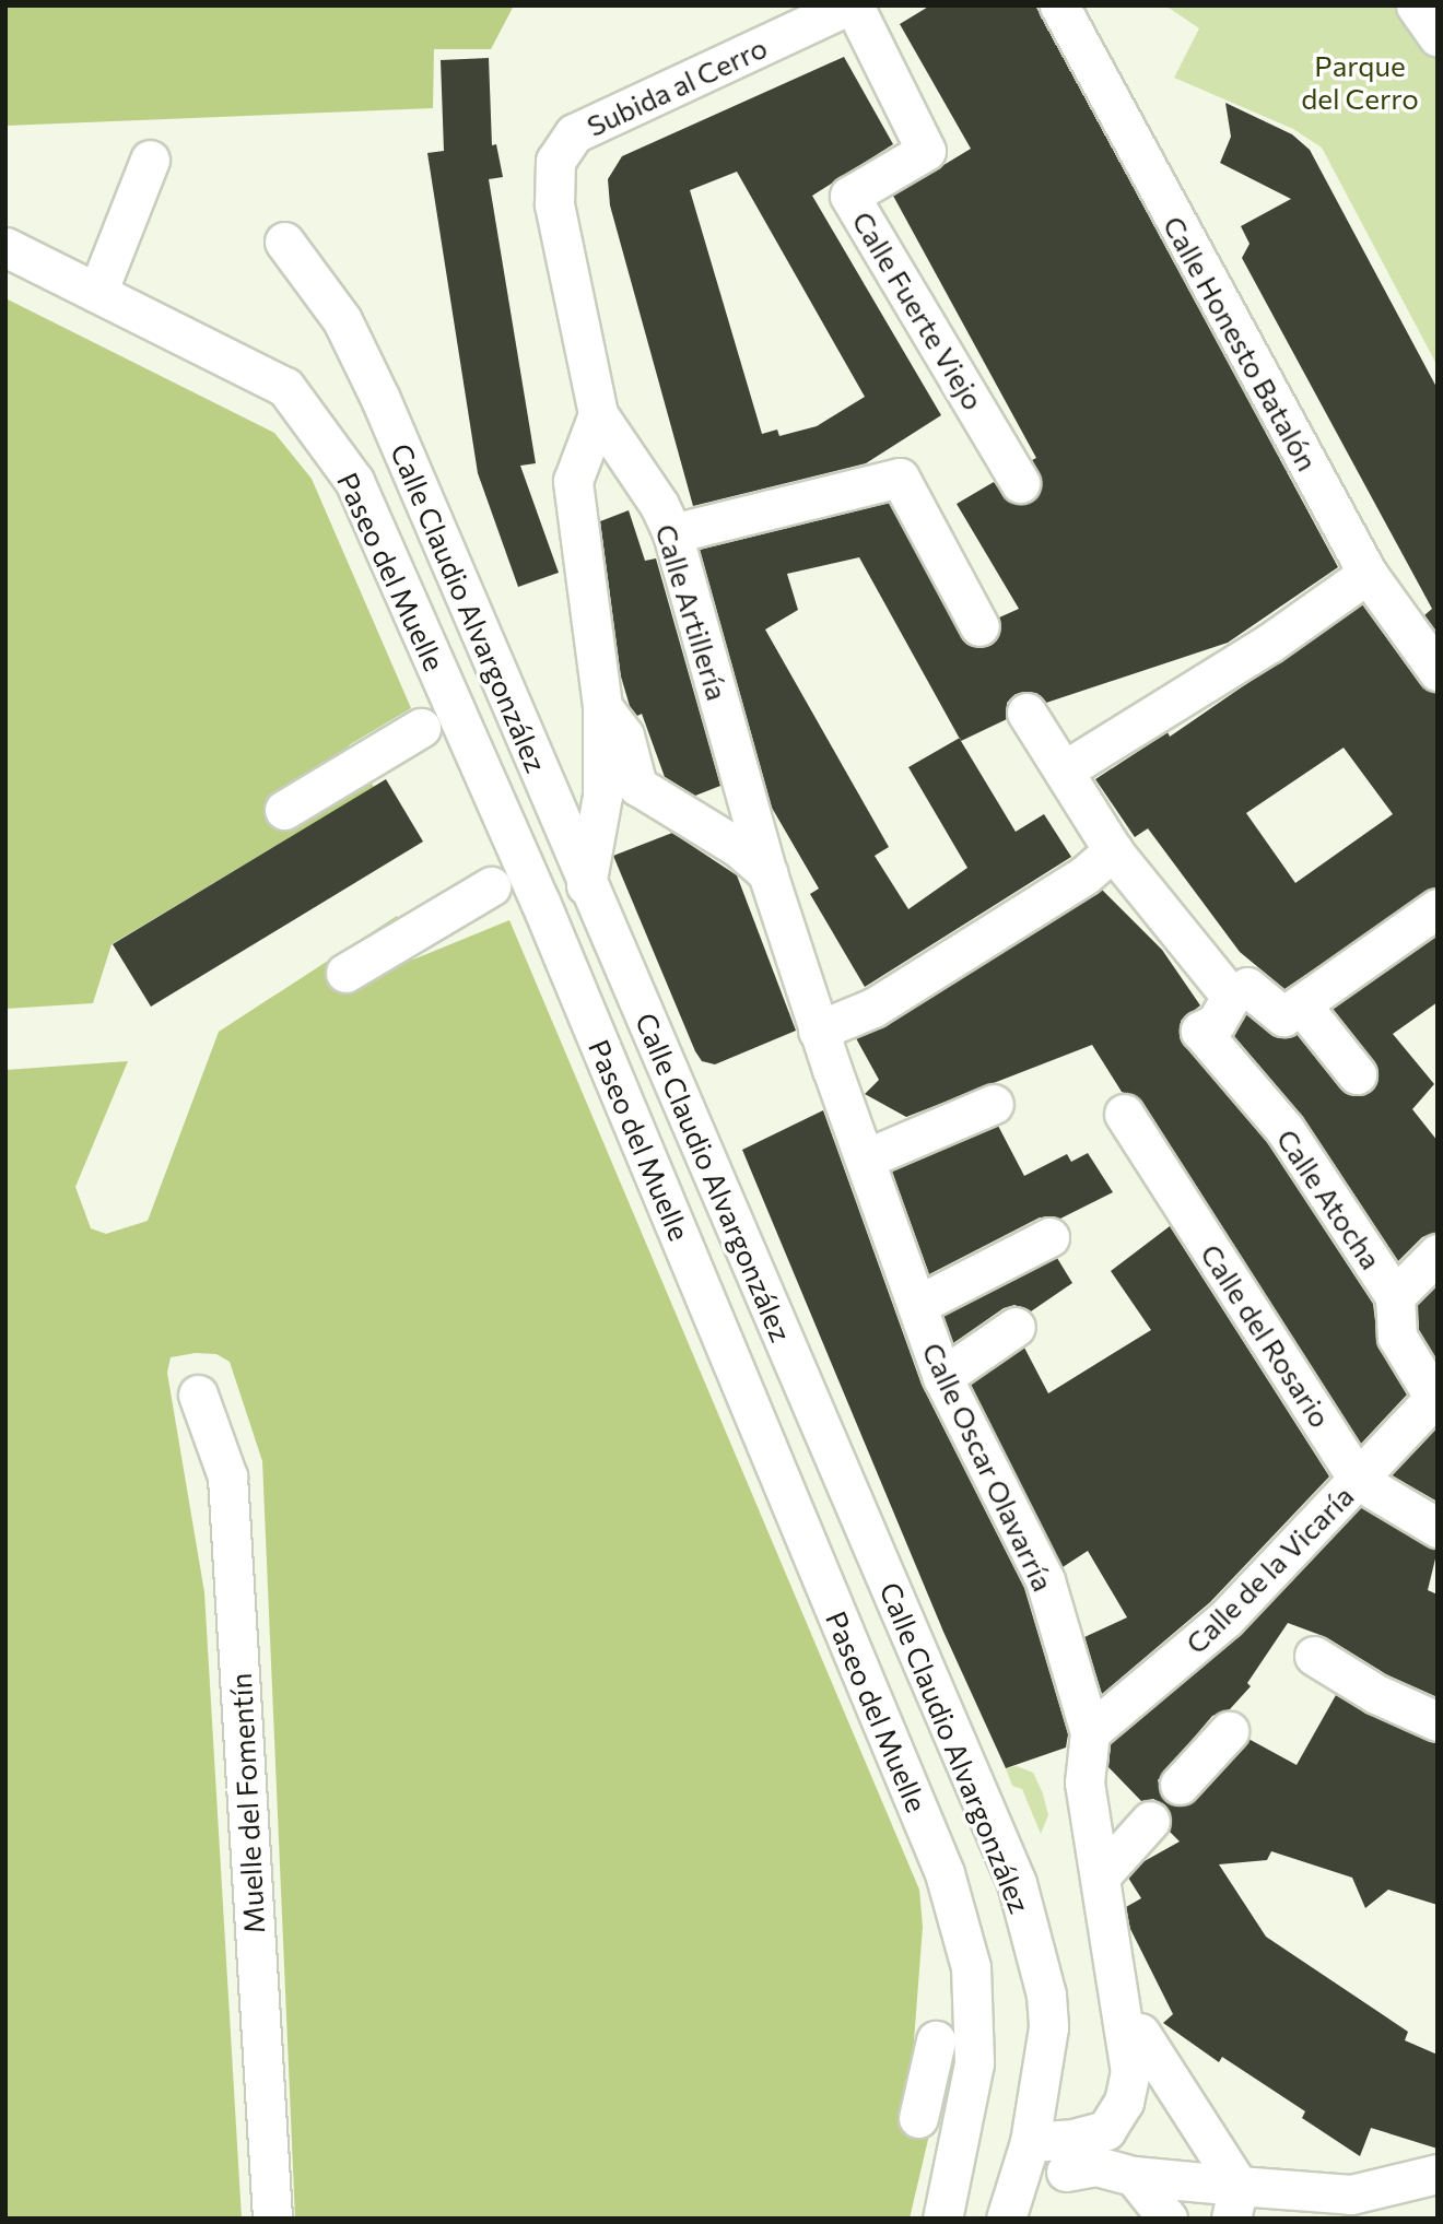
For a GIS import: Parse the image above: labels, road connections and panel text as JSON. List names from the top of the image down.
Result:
{
  "streets": {
    "street": [
      "Subida al Cerro",
      "Calle Fuerte Viejo",
      "Calle Honesto Batalón",
      "Paseo del Muelle",
      "Calle Claudio Alvargonzález",
      "Calle Artillería",
      "Calle Atocha",
      "Calle del Rosario",
      "Calle Oscar Olavarría",
      "Calle de la Vicaría",
      "Muelle del Fomentín"
    ]
  },
  "crossings": [
    ["Subida al Cerro", "Calle Fuerte Viejo"],
    ["Subida al Cerro", "Calle Artillería"],
    ["Calle Artillería", "Calle Oscar Olavarría"],
    ["Calle Atocha", "Calle de la Vicaría"],
    ["Calle del Rosario", "Calle de la Vicaría"],
    ["Calle Oscar Olavarría", "Calle de la Vicaría"]
  ],
  "parks": ["Parque del Cerro"]
}
